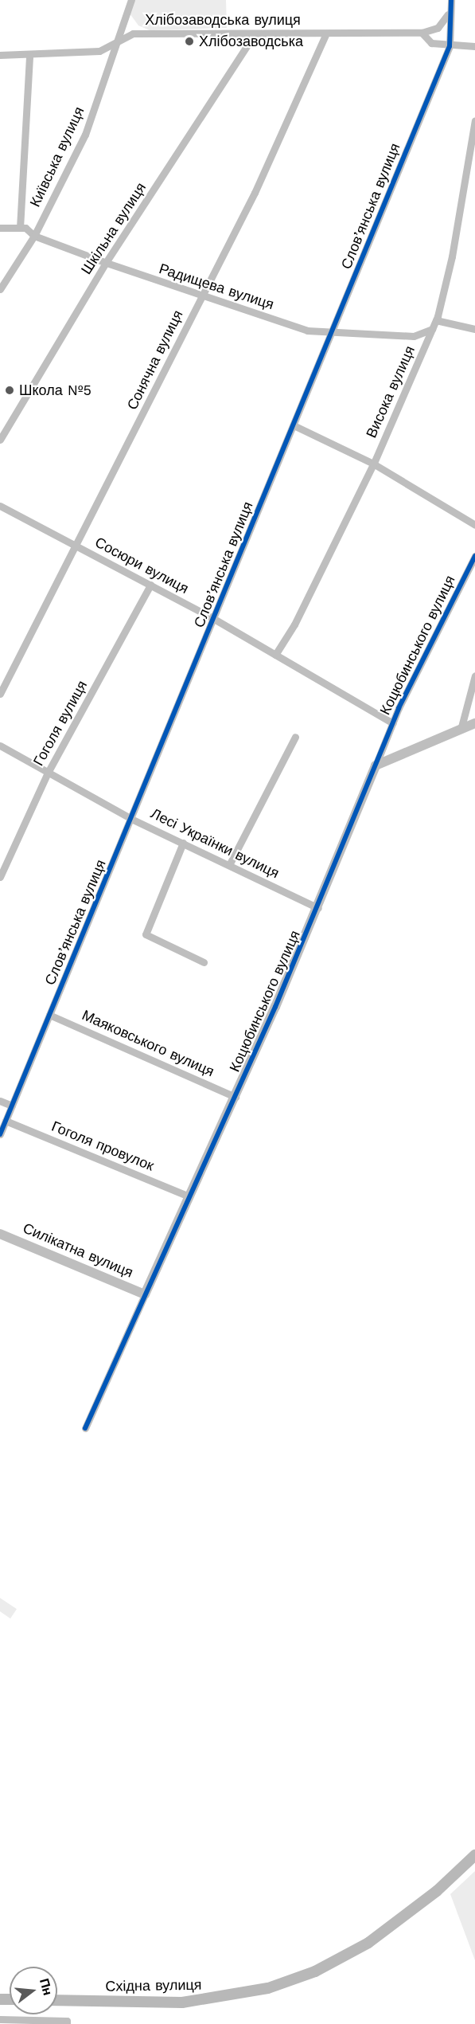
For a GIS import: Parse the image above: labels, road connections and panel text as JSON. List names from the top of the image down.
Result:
{
  "streets": {
    "main road": ["Східна вулиця"],
    "street": [
      "Хлібозаводська вулиця",
      "Київська вулиця",
      "Слов’янська вулиця",
      "Шкільна вулиця",
      "Радищева вулиця",
      "Сонячна вулиця",
      "Висока вулиця",
      "Сосюри вулиця",
      "Коцюбинського вулиця",
      "Гоголя вулиця",
      "Лесі Українки вулиця",
      "Маяковського вулиця",
      "Гоголя провулок",
      "Силікатна вулиця"
    ]
  },
  "crossings": [
    ["Хлібозаводська вулиця", "Київська вулиця"],
    ["Хлібозаводська вулиця", "Слов’янська вулиця"],
    ["Хлібозаводська вулиця", "Шкільна вулиця"],
    ["Хлібозаводська вулиця", "Сонячна вулиця"],
    ["Київська вулиця", "Радищева вулиця"],
    ["Слов’янська вулиця", "Радищева вулиця"],
    ["Слов’янська вулиця", "Сосюри вулиця"],
    ["Слов’янська вулиця", "Лесі Українки вулиця"],
    ["Слов’янська вулиця", "Маяковського вулиця"],
    ["Слов’янська вулиця", "Гоголя провулок"],
    ["Шкільна вулиця", "Радищева вулиця"],
    ["Радищева вулиця", "Сонячна вулиця"],
    ["Радищева вулиця", "Висока вулиця"],
    ["Сонячна вулиця", "Сосюри вулиця"],
    ["Висока вулиця", "Сосюри вулиця"],
    ["Сосюри вулиця", "Коцюбинського вулиця"],
    ["Сосюри вулиця", "Гоголя вулиця"],
    ["Коцюбинського вулиця", "Лесі Українки вулиця"],
    ["Коцюбинського вулиця", "Маяковського вулиця"],
    ["Коцюбинського вулиця", "Гоголя провулок"],
    ["Коцюбинського вулиця", "Силікатна вулиця"],
    ["Гоголя вулиця", "Лесі Українки вулиця"]
  ],
  "places": ["Хлібозаводська", "Школа №5"],
  "north": "right"
}
